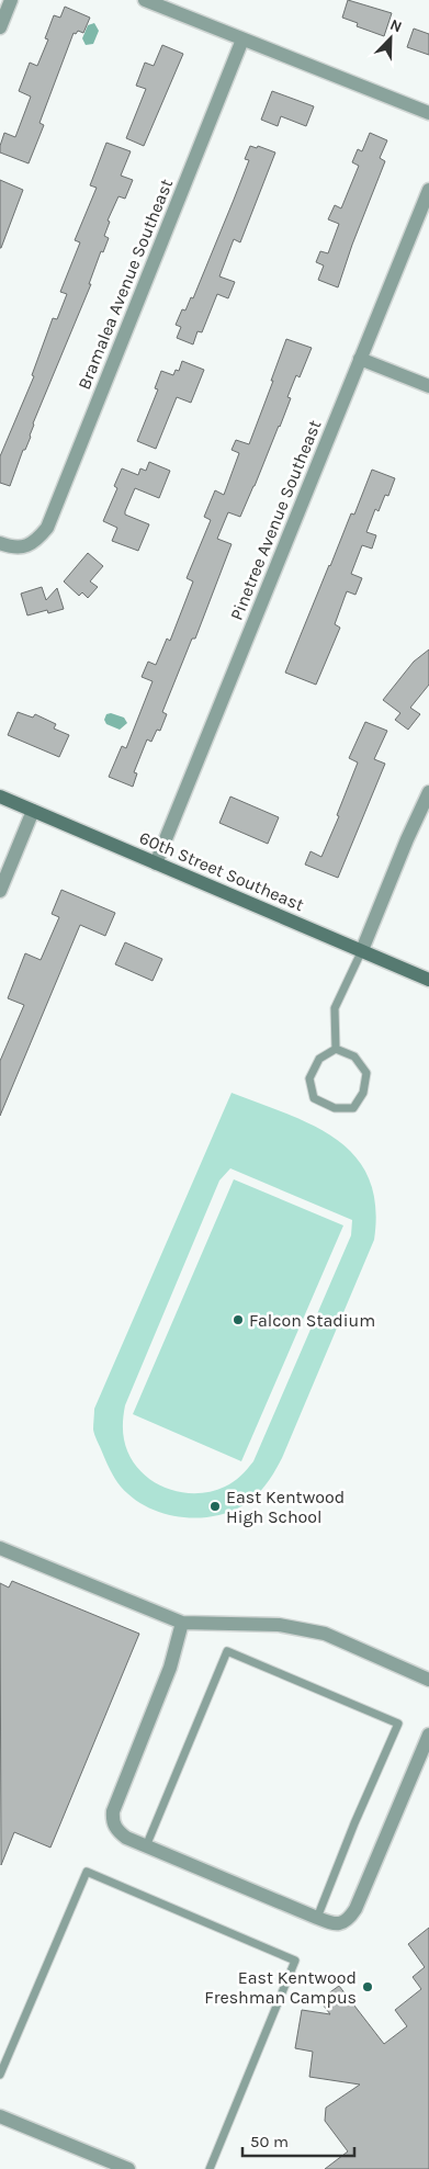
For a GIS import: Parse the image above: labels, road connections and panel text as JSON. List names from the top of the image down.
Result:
{
  "streets": {
    "main road": ["60th Street Southeast"],
    "street": ["Bramalea Avenue Southeast", "Pinetree Avenue Southeast"]
  },
  "crossings": [
    ["Pinetree Avenue Southeast", "60th Street Southeast"]
  ],
  "places": ["Falcon Stadium", "East Kentwood High School", "East Kentwood Freshman Campus"],
  "scale_bar": "50 m",
  "north": "top right"
}
